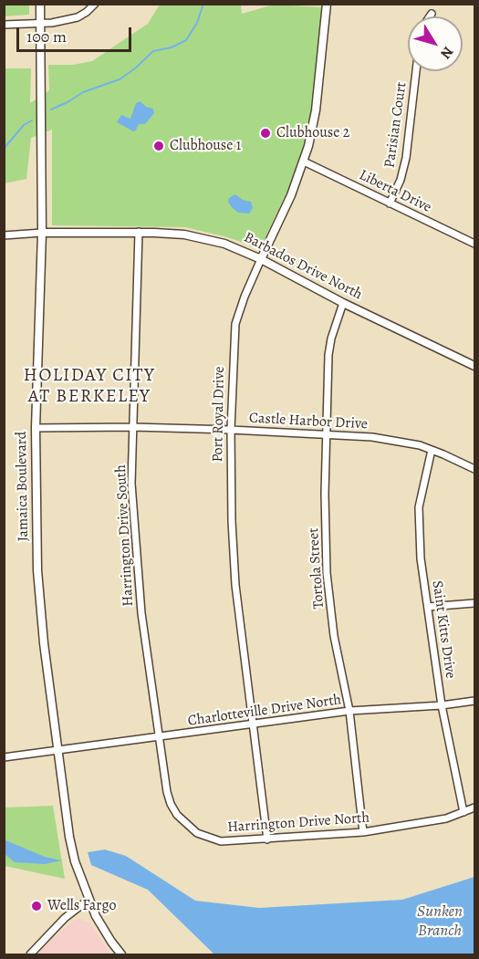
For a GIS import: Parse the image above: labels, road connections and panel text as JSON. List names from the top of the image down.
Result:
{
  "streets": {
    "street": [
      "Parisian Court",
      "Liberta Drive",
      "Barbados Drive North",
      "Port Royal Drive",
      "Castle Harbor Drive",
      "Jamaica Boulevard",
      "Harrington Drive South",
      "Tortola Street",
      "Saint Kitts Drive",
      "Charlotteville Drive North",
      "Harrington Drive North"
    ]
  },
  "crossings": [
    ["Parisian Court", "Liberta Drive"],
    ["Liberta Drive", "Port Royal Drive"],
    ["Barbados Drive North", "Port Royal Drive"],
    ["Barbados Drive North", "Jamaica Boulevard"],
    ["Barbados Drive North", "Harrington Drive South"],
    ["Barbados Drive North", "Tortola Street"],
    ["Port Royal Drive", "Castle Harbor Drive"],
    ["Port Royal Drive", "Charlotteville Drive North"],
    ["Port Royal Drive", "Harrington Drive North"],
    ["Castle Harbor Drive", "Jamaica Boulevard"],
    ["Castle Harbor Drive", "Harrington Drive South"],
    ["Castle Harbor Drive", "Tortola Street"],
    ["Castle Harbor Drive", "Saint Kitts Drive"],
    ["Jamaica Boulevard", "Charlotteville Drive North"],
    ["Harrington Drive South", "Charlotteville Drive North"],
    ["Harrington Drive South", "Harrington Drive North"],
    ["Tortola Street", "Charlotteville Drive North"],
    ["Tortola Street", "Harrington Drive North"],
    ["Saint Kitts Drive", "Charlotteville Drive North"],
    ["Saint Kitts Drive", "Harrington Drive North"],
    ["Charlotteville Drive North", "Harrington Drive North"]
  ],
  "districts": ["HOLIDAY CITY AT BERKELEY"],
  "water": ["Sunken Branch"],
  "places": ["Clubhouse 2", "Clubhouse 1", "Wells Fargo"],
  "scale_bar": "100 m",
  "north": "bottom right"
}
